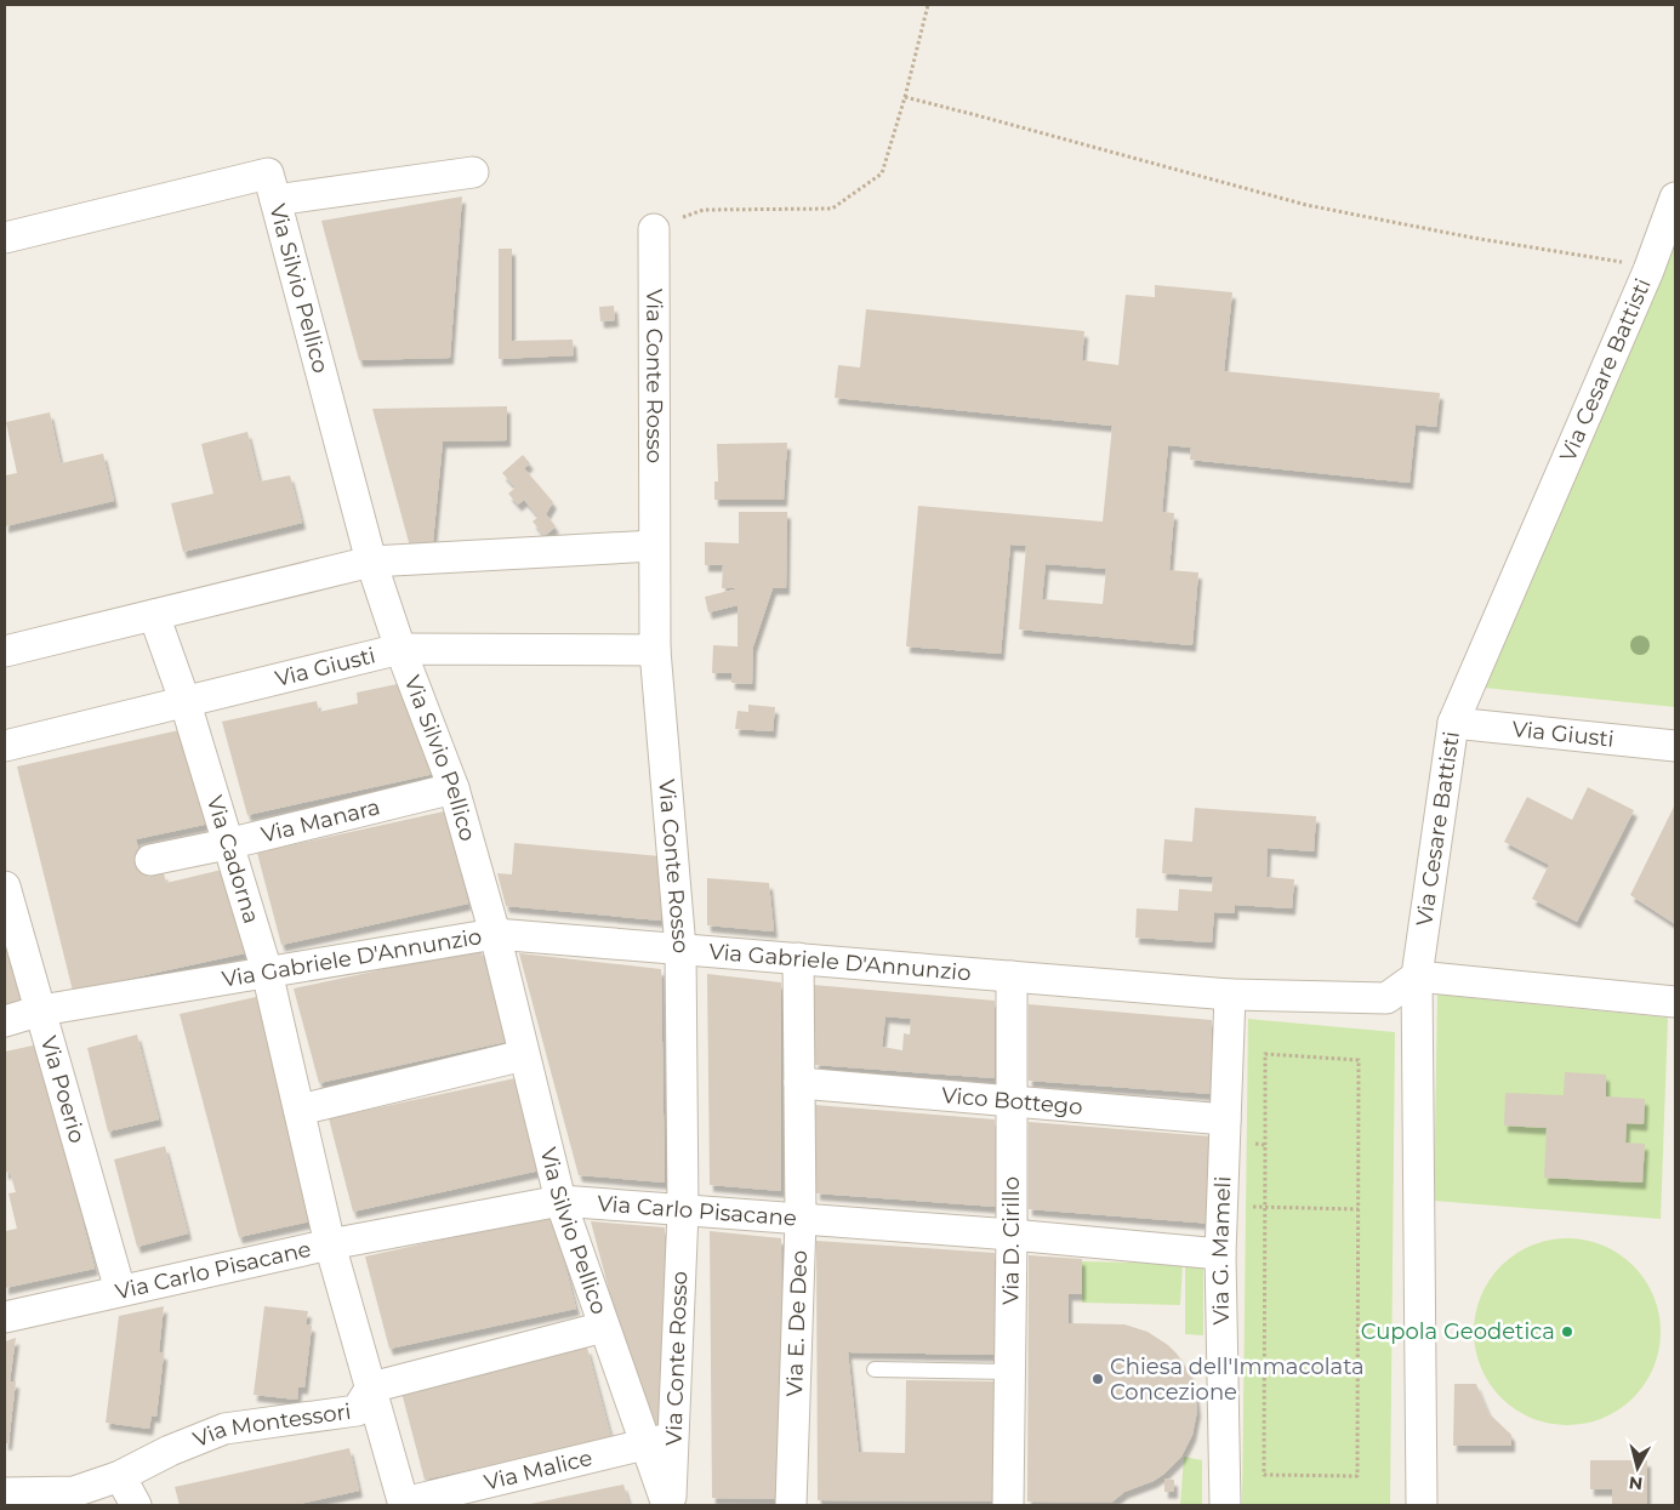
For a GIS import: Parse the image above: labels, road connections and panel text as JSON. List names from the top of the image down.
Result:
{
  "streets": {
    "street": [
      "Via Silvio Pellico",
      "Via Cesare Battisti",
      "Via Conte Rosso",
      "Via Giusti",
      "Via Manara",
      "Via Cadorna",
      "Via Gabriele D'Annunzio",
      "Via Poerio",
      "Vico Bottego",
      "Via Carlo Pisacane",
      "Via D. Cirillo",
      "Via G. Mameli",
      "Via E. De Deo",
      "Via Montessori",
      "Via Malice"
    ]
  },
  "crossings": [
    ["Via Silvio Pellico", "Via Conte Rosso"],
    ["Via Silvio Pellico", "Via Giusti"],
    ["Via Silvio Pellico", "Via Manara"],
    ["Via Silvio Pellico", "Via Gabriele D'Annunzio"],
    ["Via Silvio Pellico", "Via Carlo Pisacane"],
    ["Via Silvio Pellico", "Via Montessori"],
    ["Via Silvio Pellico", "Via Malice"],
    ["Via Cesare Battisti", "Via Giusti"],
    ["Via Cesare Battisti", "Via Gabriele D'Annunzio"],
    ["Via Conte Rosso", "Via Giusti"],
    ["Via Conte Rosso", "Via Gabriele D'Annunzio"],
    ["Via Conte Rosso", "Via Carlo Pisacane"],
    ["Via Conte Rosso", "Via Malice"],
    ["Via Giusti", "Via Cadorna"],
    ["Via Manara", "Via Cadorna"],
    ["Via Cadorna", "Via Gabriele D'Annunzio"],
    ["Via Cadorna", "Via Carlo Pisacane"],
    ["Via Cadorna", "Via Montessori"],
    ["Via Cadorna", "Via Malice"],
    ["Via Gabriele D'Annunzio", "Via Poerio"],
    ["Via Gabriele D'Annunzio", "Via D. Cirillo"],
    ["Via Gabriele D'Annunzio", "Via G. Mameli"],
    ["Via Gabriele D'Annunzio", "Via E. De Deo"],
    ["Via Poerio", "Via Carlo Pisacane"],
    ["Vico Bottego", "Via D. Cirillo"],
    ["Vico Bottego", "Via G. Mameli"],
    ["Vico Bottego", "Via E. De Deo"],
    ["Via Carlo Pisacane", "Via D. Cirillo"],
    ["Via Carlo Pisacane", "Via G. Mameli"],
    ["Via Carlo Pisacane", "Via E. De Deo"]
  ],
  "places": ["Cupola Geodetica", "Chiesa dell'Immacolata Concezione"],
  "north": "bottom"
}
